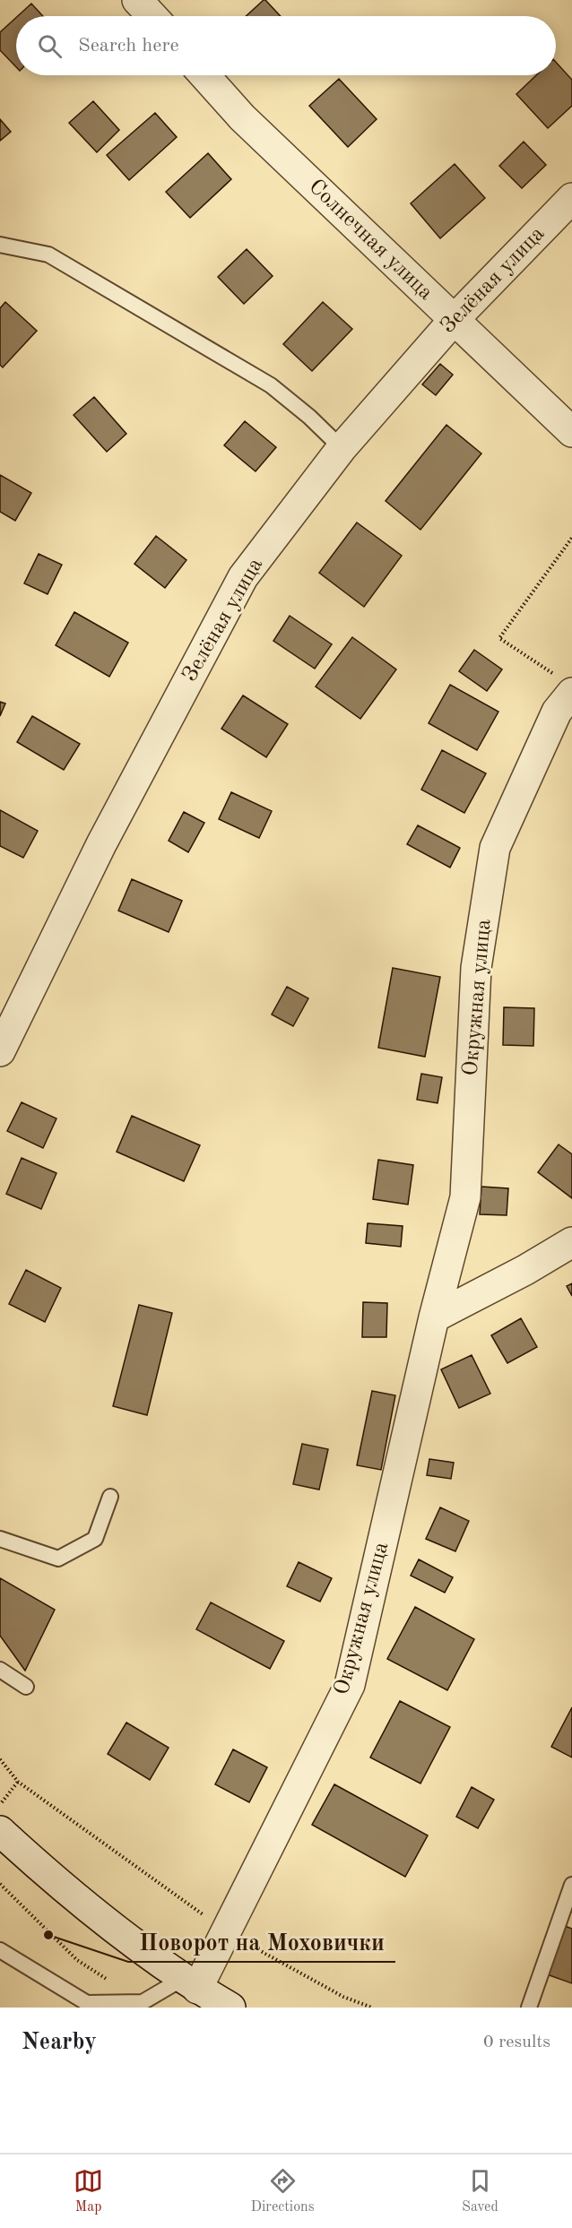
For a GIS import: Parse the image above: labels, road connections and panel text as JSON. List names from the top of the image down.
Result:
{
  "streets": {
    "street": ["Солнечная улица", "Зелёная улица", "Окружная улица"]
  },
  "crossings": [
    ["Солнечная улица", "Зелёная улица"]
  ],
  "places": ["Поворот на Моховички"],
  "page": {
    "search": "Search here",
    "heading": ["Nearby", "0 results"],
    "nav": ["Map", "Directions", "Saved"]
  }
}
